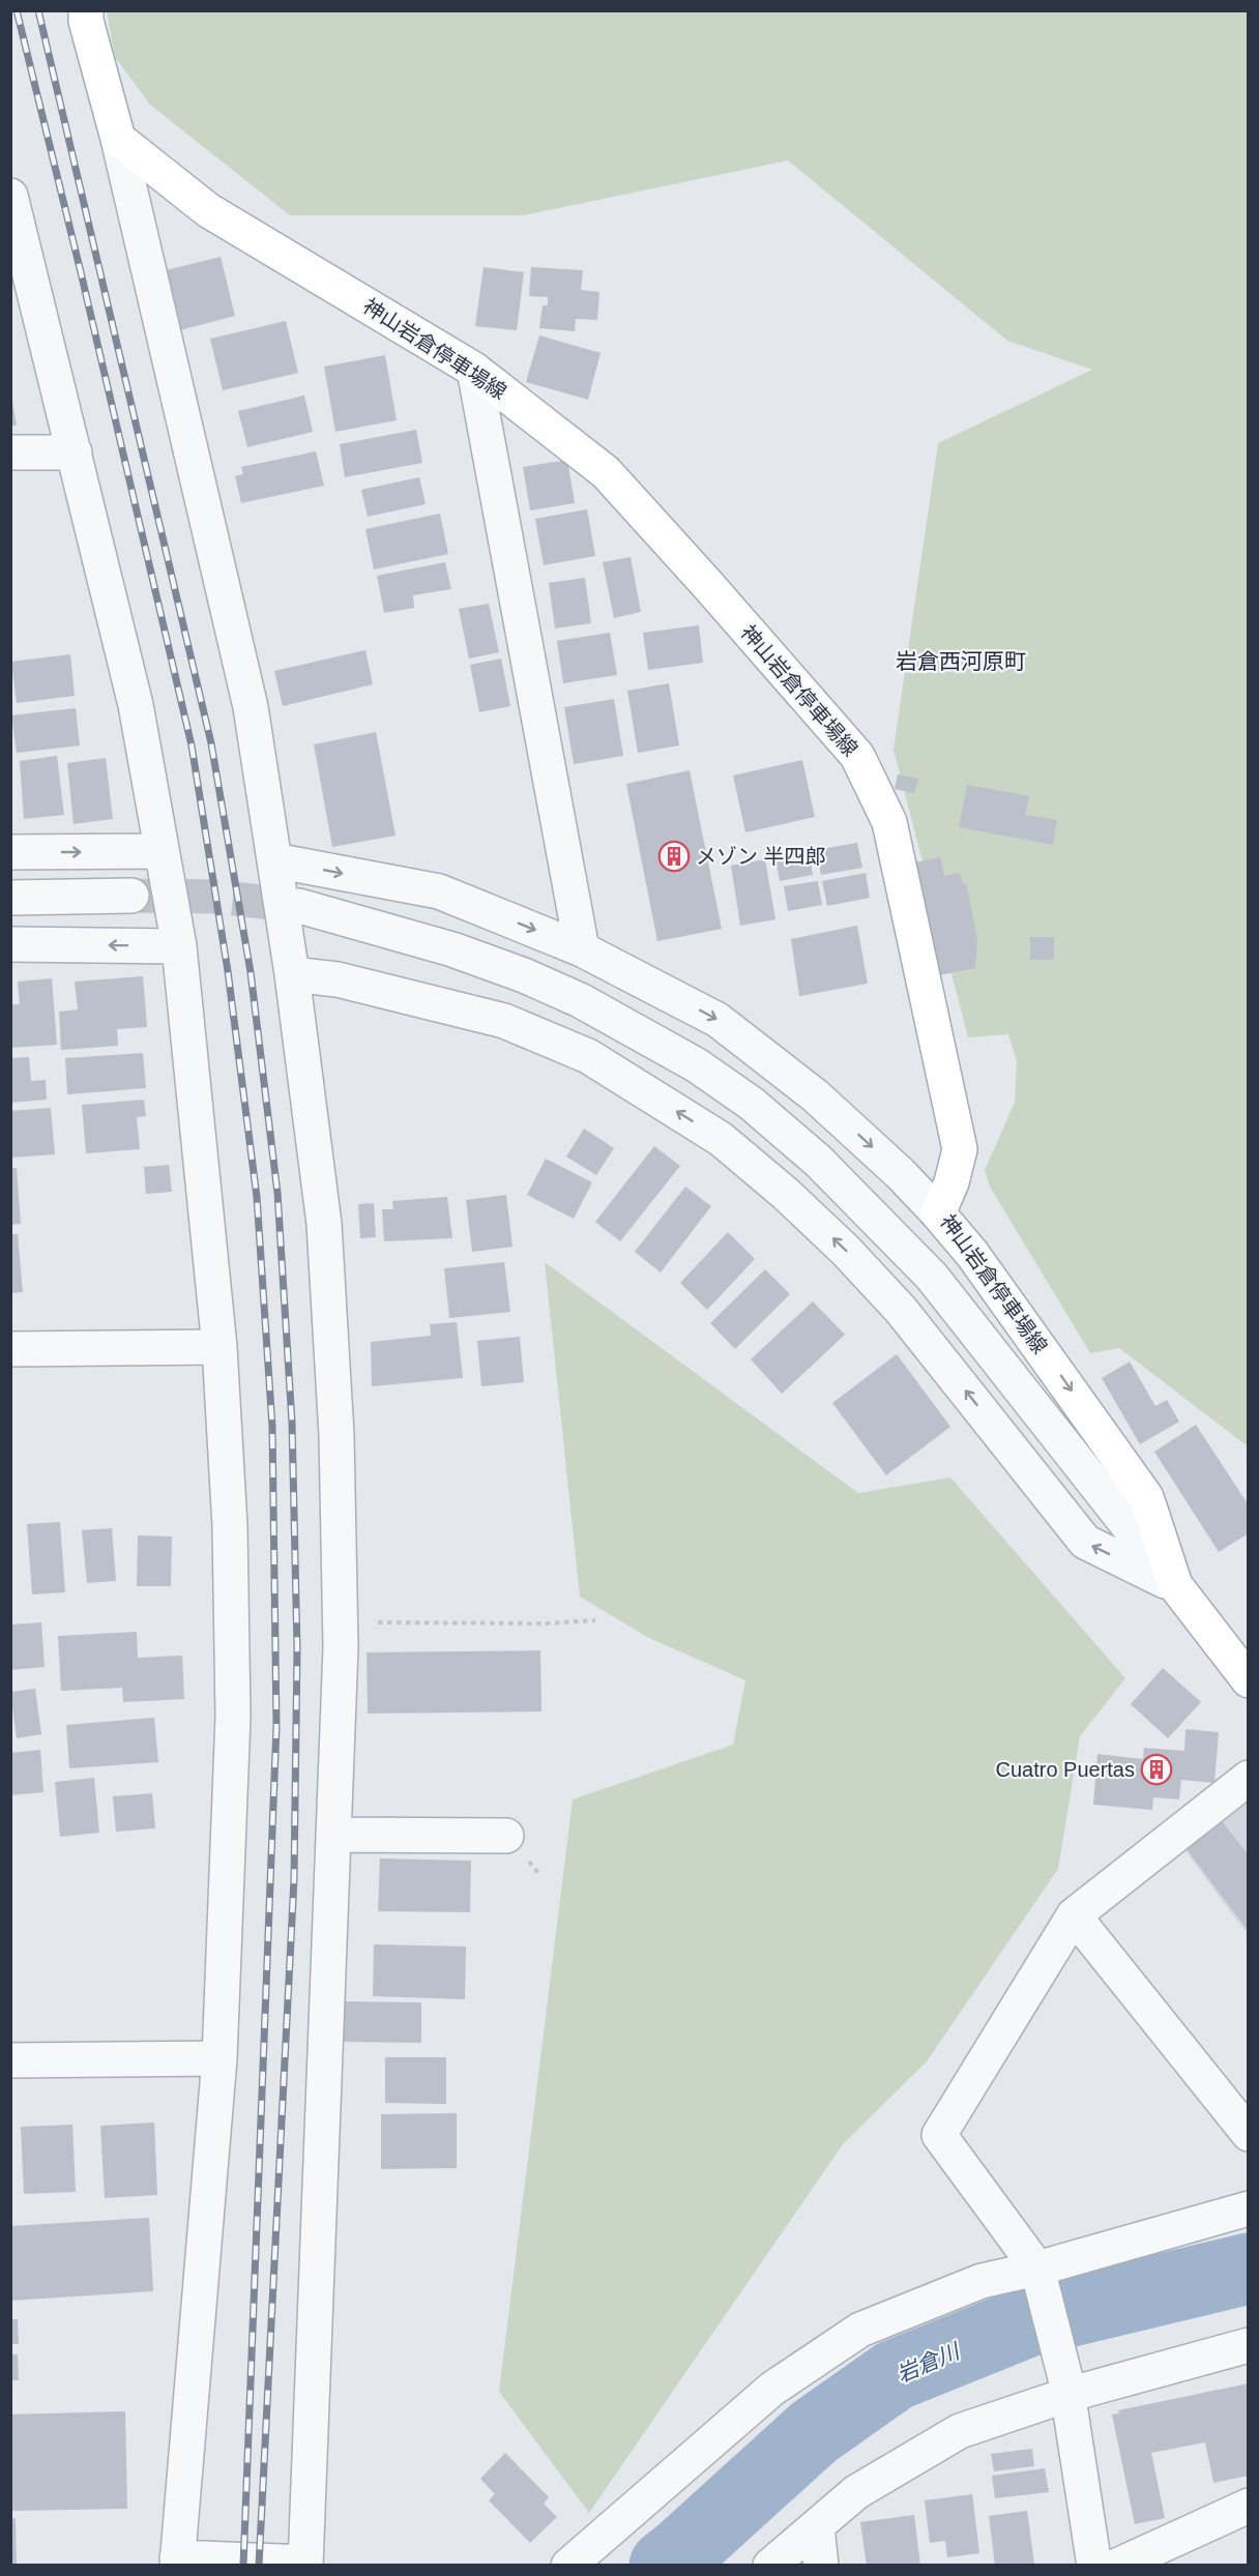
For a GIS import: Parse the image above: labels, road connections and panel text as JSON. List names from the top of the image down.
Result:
{
  "streets": {
    "main road": ["神山岩倉停車場線"]
  },
  "districts": ["岩倉西河原町"],
  "water": ["岩倉川"],
  "places": {
    "building": ["メゾン 半四郎", "Cuatro Puertas"]
  }
}
